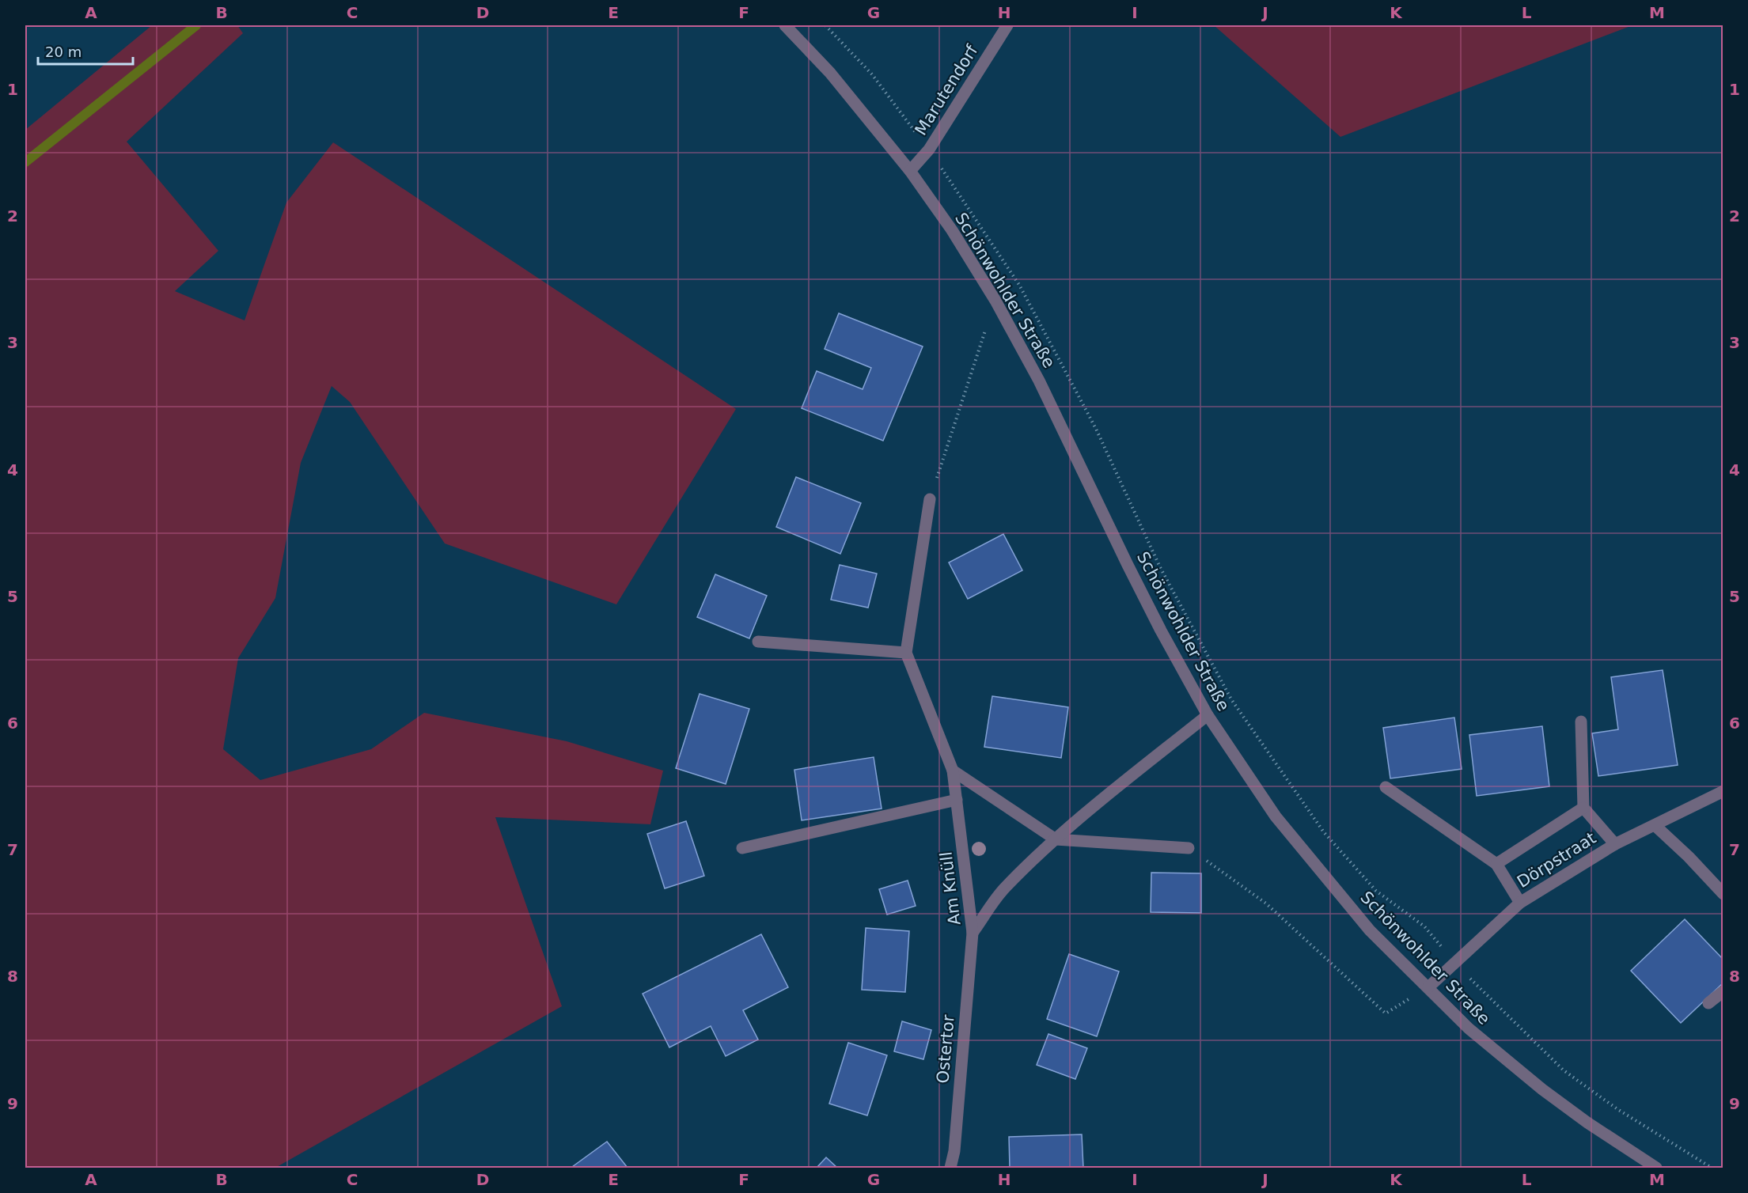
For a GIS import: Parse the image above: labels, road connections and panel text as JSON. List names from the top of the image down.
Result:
{
  "streets": {
    "street": [
      "Marutendorf",
      "Schönwohlder Straße",
      "Dörpstraat",
      "Am Knüll",
      "Ostertor"
    ]
  },
  "crossings": [
    ["Marutendorf", "Schönwohlder Straße"],
    ["Schönwohlder Straße", "Dörpstraat"],
    ["Schönwohlder Straße", "Am Knüll"],
    ["Am Knüll", "Ostertor"]
  ],
  "scale_bar": "20 m",
  "grid": {
    "columns": [
      "A",
      "B",
      "C",
      "D",
      "E",
      "F",
      "G",
      "H",
      "I",
      "J",
      "K",
      "L",
      "M"
    ],
    "rows": [
      "1",
      "2",
      "3",
      "4",
      "5",
      "6",
      "7",
      "8",
      "9"
    ]
  }
}
